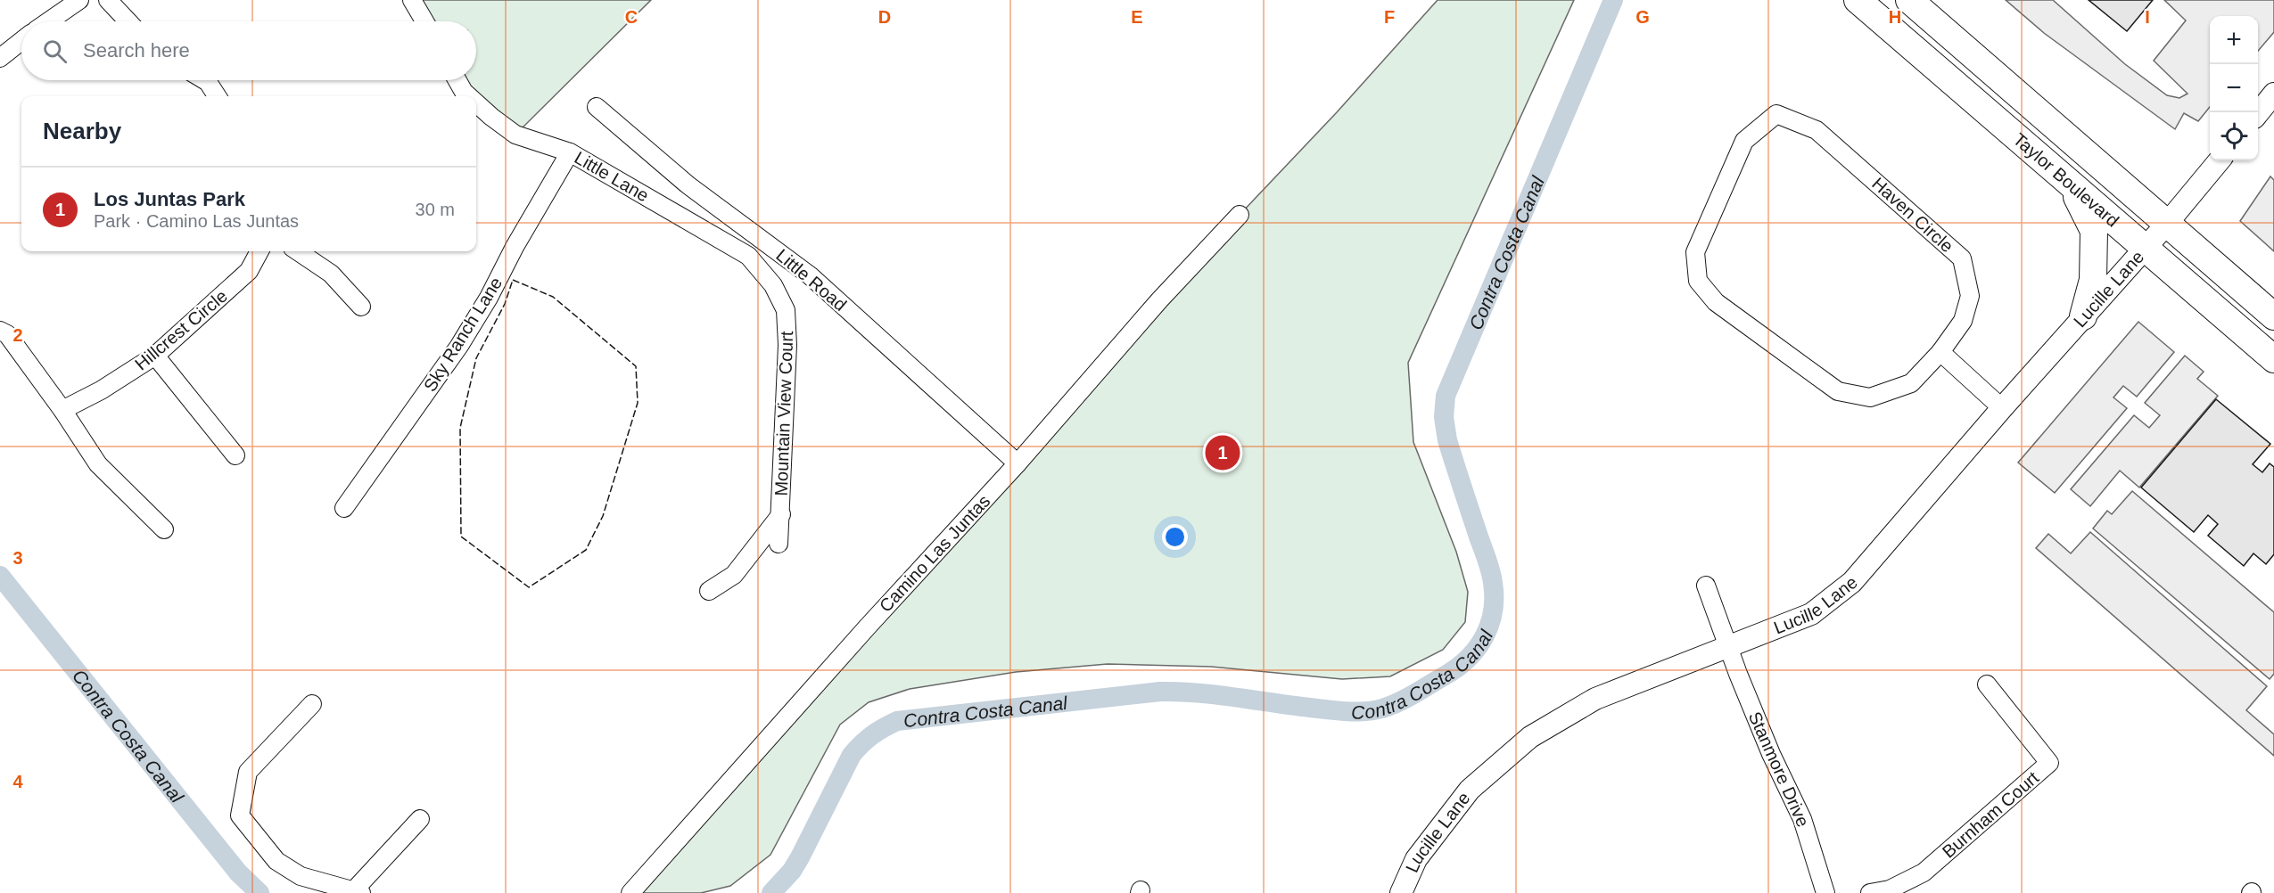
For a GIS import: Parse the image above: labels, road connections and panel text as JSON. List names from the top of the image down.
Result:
{
  "streets": {
    "main road": ["Taylor Boulevard"],
    "street": [
      "Little Lane",
      "Haven Circle",
      "Little Road",
      "Lucille Lane",
      "Hillcrest Circle",
      "Sky Ranch Lane",
      "Mountain View Court",
      "Camino Las Juntas",
      "Stanmore Drive",
      "Burnham Court"
    ]
  },
  "crossings": [
    ["Little Lane", "Sky Ranch Lane"],
    ["Little Lane", "Mountain View Court"],
    ["Taylor Boulevard", "Lucille Lane"],
    ["Little Road", "Camino Las Juntas"],
    ["Lucille Lane", "Stanmore Drive"]
  ],
  "water": ["Contra Costa Canal"],
  "page": {
    "map_buttons": ["+", "−"],
    "search": "Search here",
    "heading": "Nearby",
    "list": [
      {
        "mark": "1",
        "name": "Los Juntas Park",
        "note": "Park · Camino Las Juntas",
        "value": "30 m"
      }
    ],
    "pins": "1"
  },
  "grid": {
    "columns": [
      "C",
      "D",
      "E",
      "F",
      "G",
      "H",
      "I"
    ],
    "rows": ["2", "3", "4"]
  }
}
